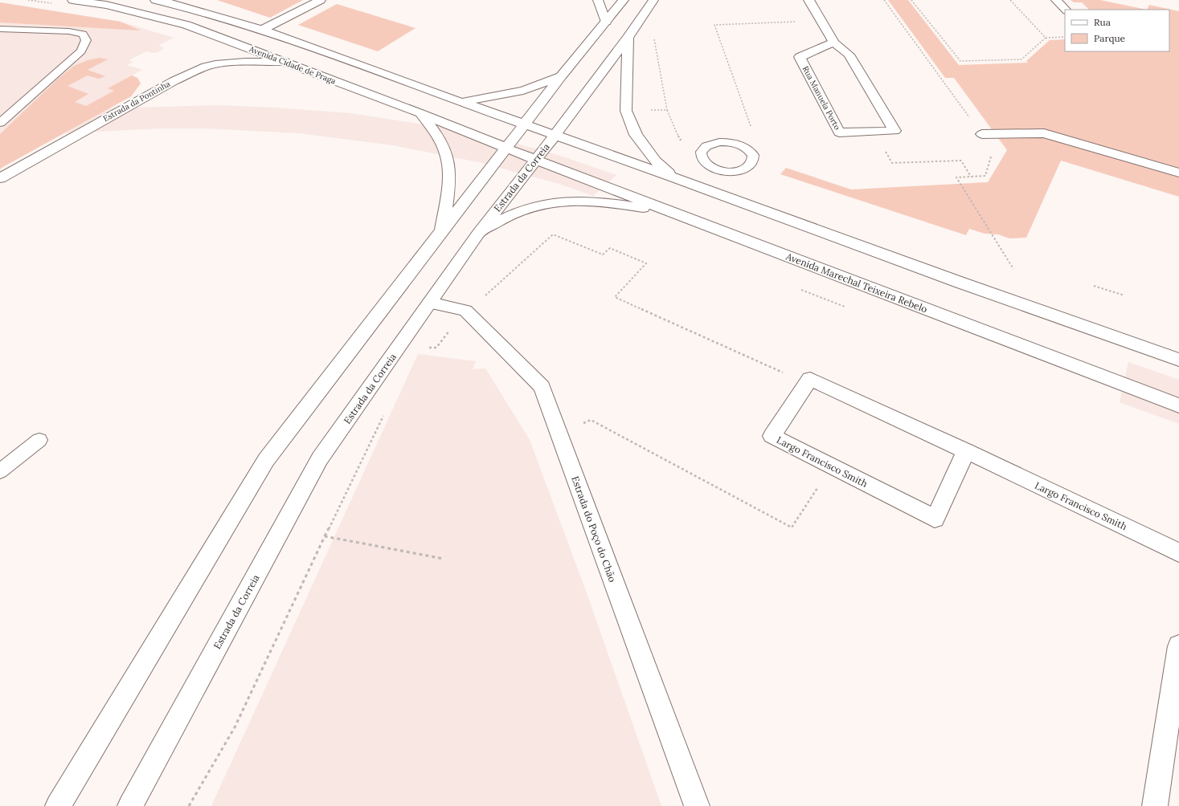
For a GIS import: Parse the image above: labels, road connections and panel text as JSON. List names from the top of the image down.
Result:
{
  "streets": {
    "main road": [
      "Avenida Cidade de Praga",
      "Rua Manuela Porto",
      "Estrada da Pontinha",
      "Estrada da Correia",
      "Avenida Marechal Teixeira Rebelo",
      "Largo Francisco Smith",
      "Estrada do Poço do Chão"
    ]
  },
  "crossings": [
    ["Avenida Cidade de Praga", "Estrada da Pontinha"],
    ["Avenida Cidade de Praga", "Estrada da Correia"],
    ["Avenida Cidade de Praga", "Avenida Marechal Teixeira Rebelo"],
    ["Estrada da Correia", "Avenida Marechal Teixeira Rebelo"]
  ],
  "legend": ["Rua", "Parque"]
}
